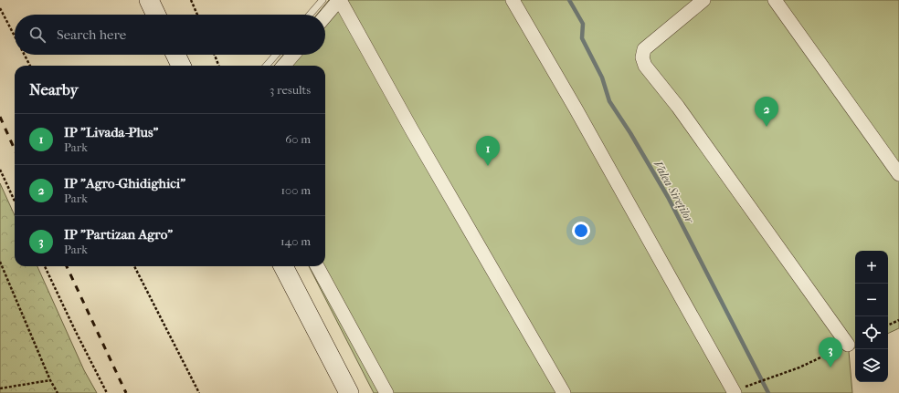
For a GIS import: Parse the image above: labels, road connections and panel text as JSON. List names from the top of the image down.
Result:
{
  "water": ["Valea Sireților"],
  "page": {
    "search": "Search here",
    "heading": ["Nearby", "3 results"],
    "pins": ["2", "1", "3"],
    "list": [
      {
        "mark": "1",
        "name": "IP \"Livada-Plus\"",
        "note": "Park",
        "value": "60 m"
      },
      {
        "mark": "2",
        "name": "IP \"Agro-Ghidighici\"",
        "note": "Park",
        "value": "100 m"
      },
      {
        "mark": "3",
        "name": "IP \"Partizan Agro\"",
        "note": "Park",
        "value": "140 m"
      }
    ],
    "map_buttons": ["+", "−"]
  }
}
